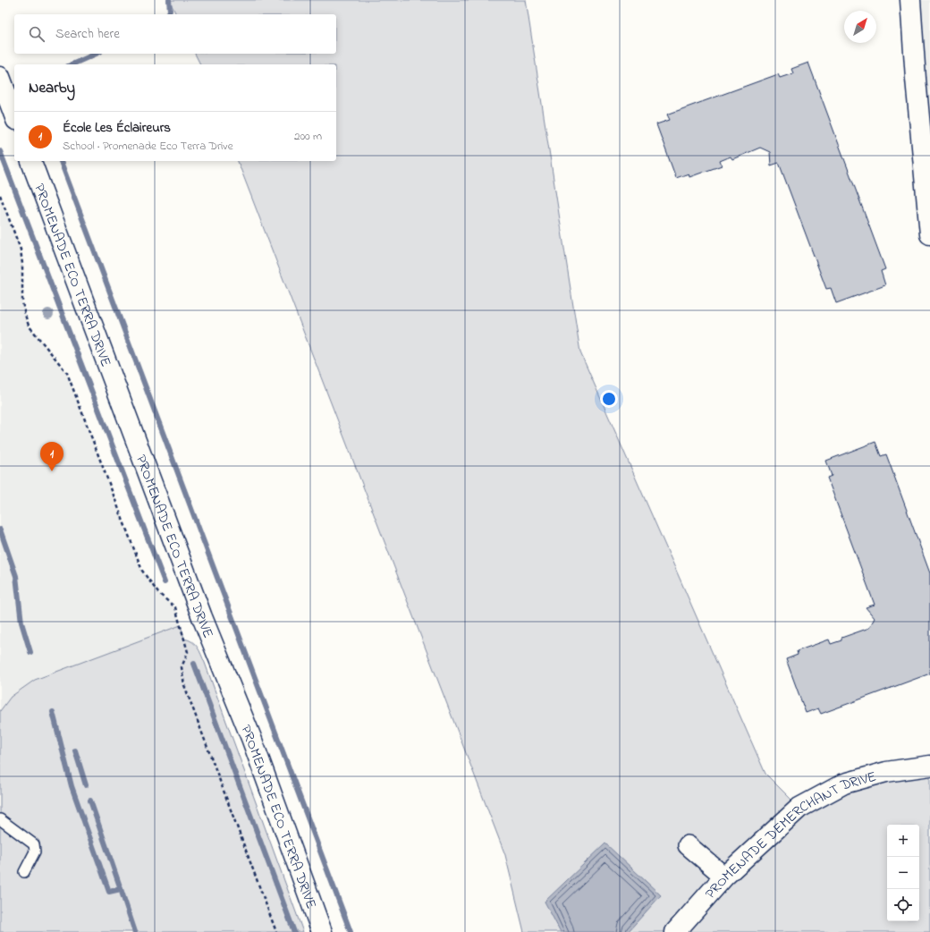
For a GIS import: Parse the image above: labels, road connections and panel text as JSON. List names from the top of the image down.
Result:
{
  "streets": {
    "street": ["PROMENADE ECO TERRA DRIVE", "PROMENADE DEMERCHANT DRIVE"]
  },
  "north": "top right",
  "page": {
    "search": "Search here",
    "heading": "Nearby",
    "list": [
      {
        "mark": "1",
        "name": "École Les Éclaireurs",
        "note": "School · Promenade Eco Terra Drive",
        "value": "200 m"
      }
    ],
    "pins": "1",
    "map_buttons": ["+", "−"]
  }
}
